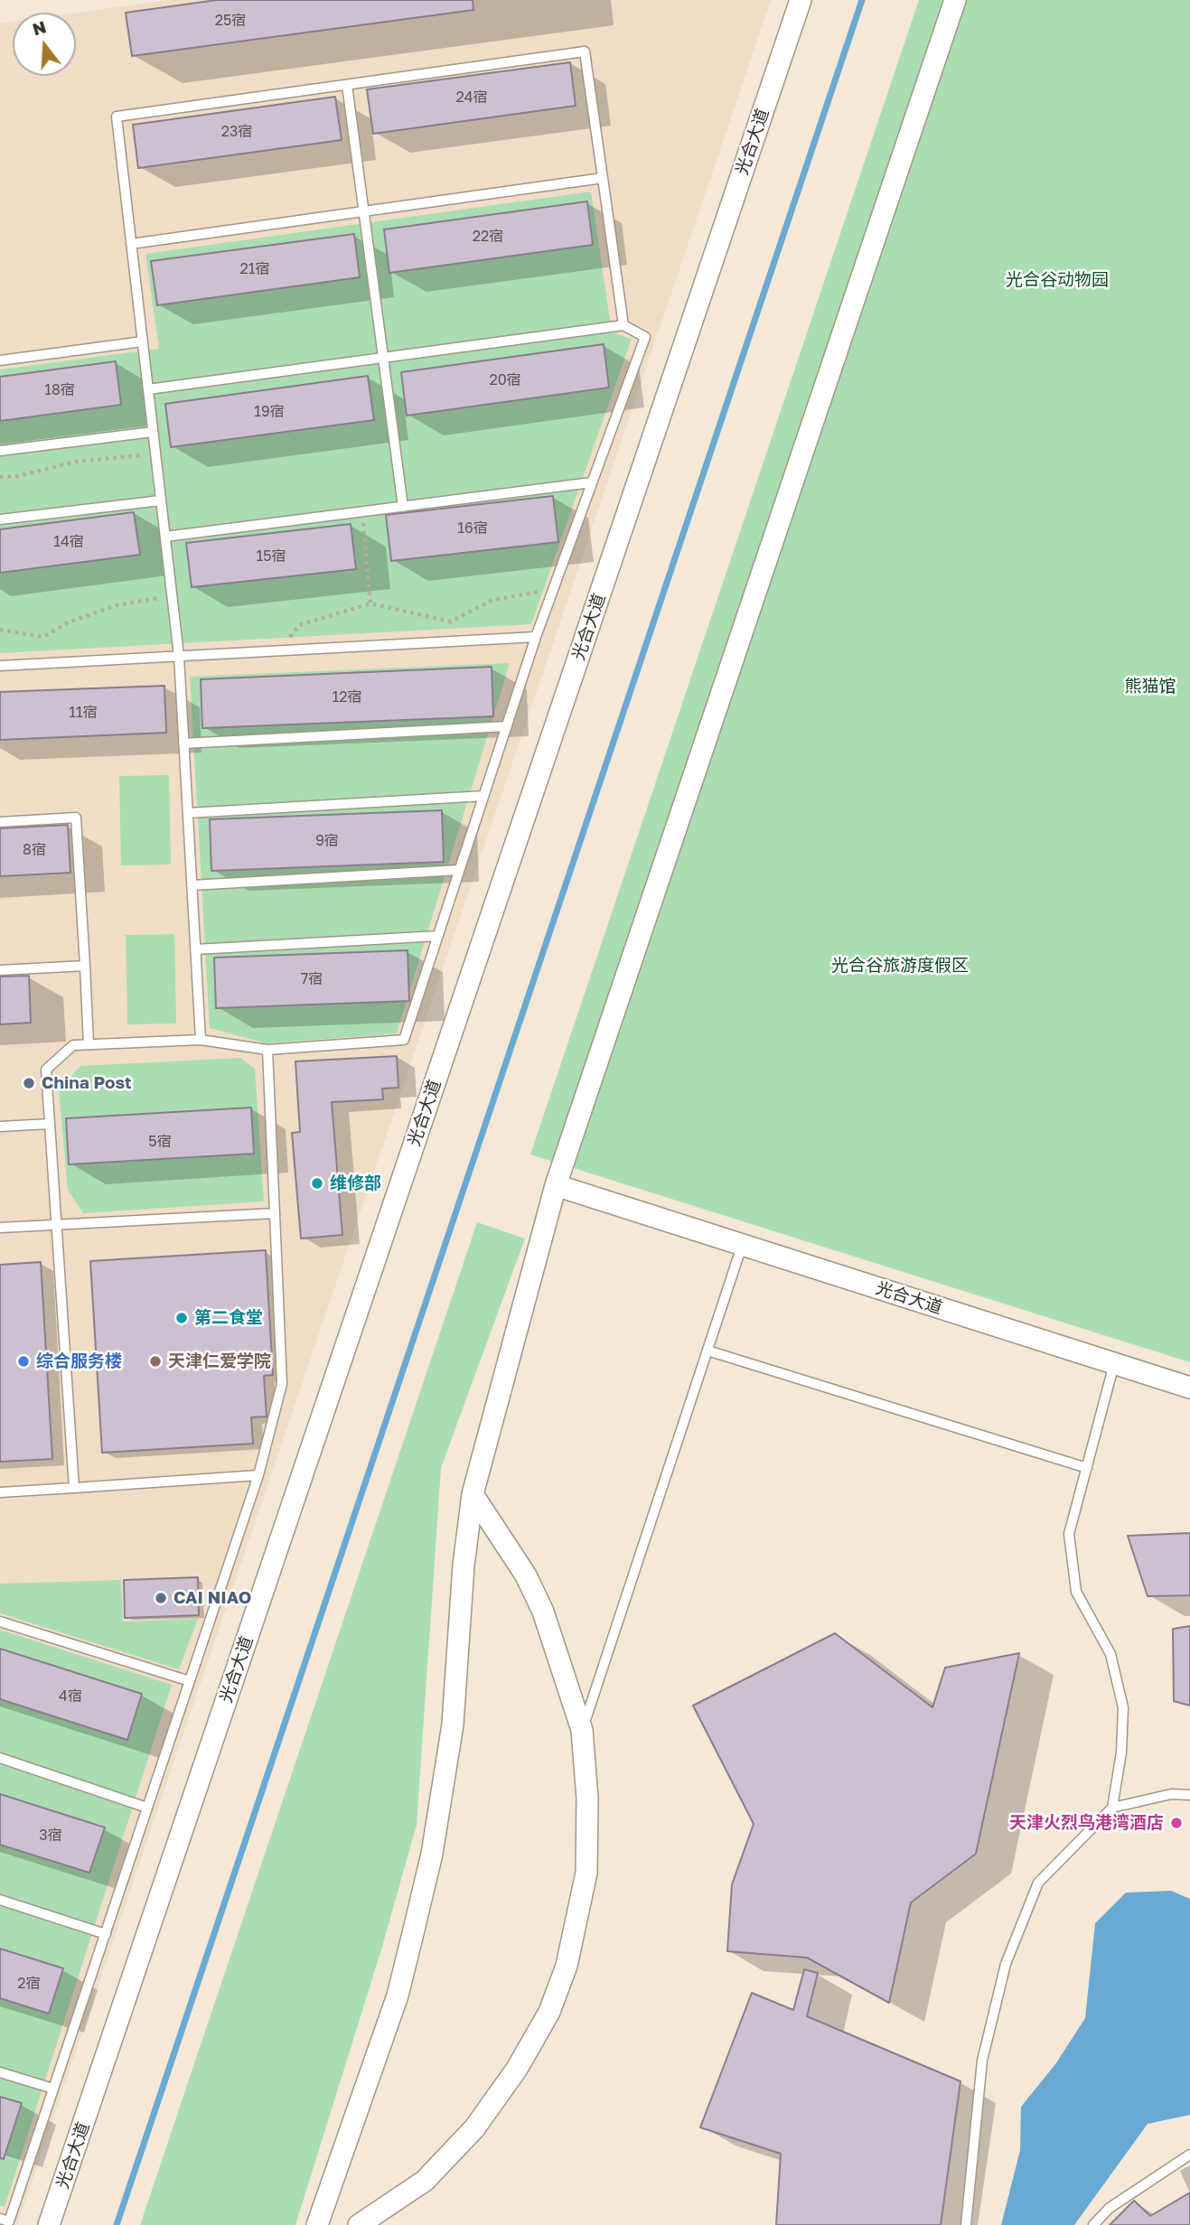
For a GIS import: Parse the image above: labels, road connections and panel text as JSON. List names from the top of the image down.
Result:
{
  "streets": {
    "street": ["光合大道"]
  },
  "parks": ["光合谷动物园", "熊猫馆", "光合谷旅游度假区"],
  "places": [
    "China Post",
    "维修部",
    "第二食堂",
    "综合服务楼",
    "天津仁爱学院",
    "CAI NIAO",
    "天津火烈鸟港湾酒店"
  ],
  "house_numbers": [
    "25宿",
    "24宿",
    "23宿",
    "22宿",
    "21宿",
    "20宿",
    "18宿",
    "19宿",
    "16宿",
    "14宿",
    "15宿",
    "12宿",
    "11宿",
    "9宿",
    "8宿",
    "7宿",
    "5宿",
    "4宿",
    "3宿",
    "2宿"
  ],
  "north": "top"
}
